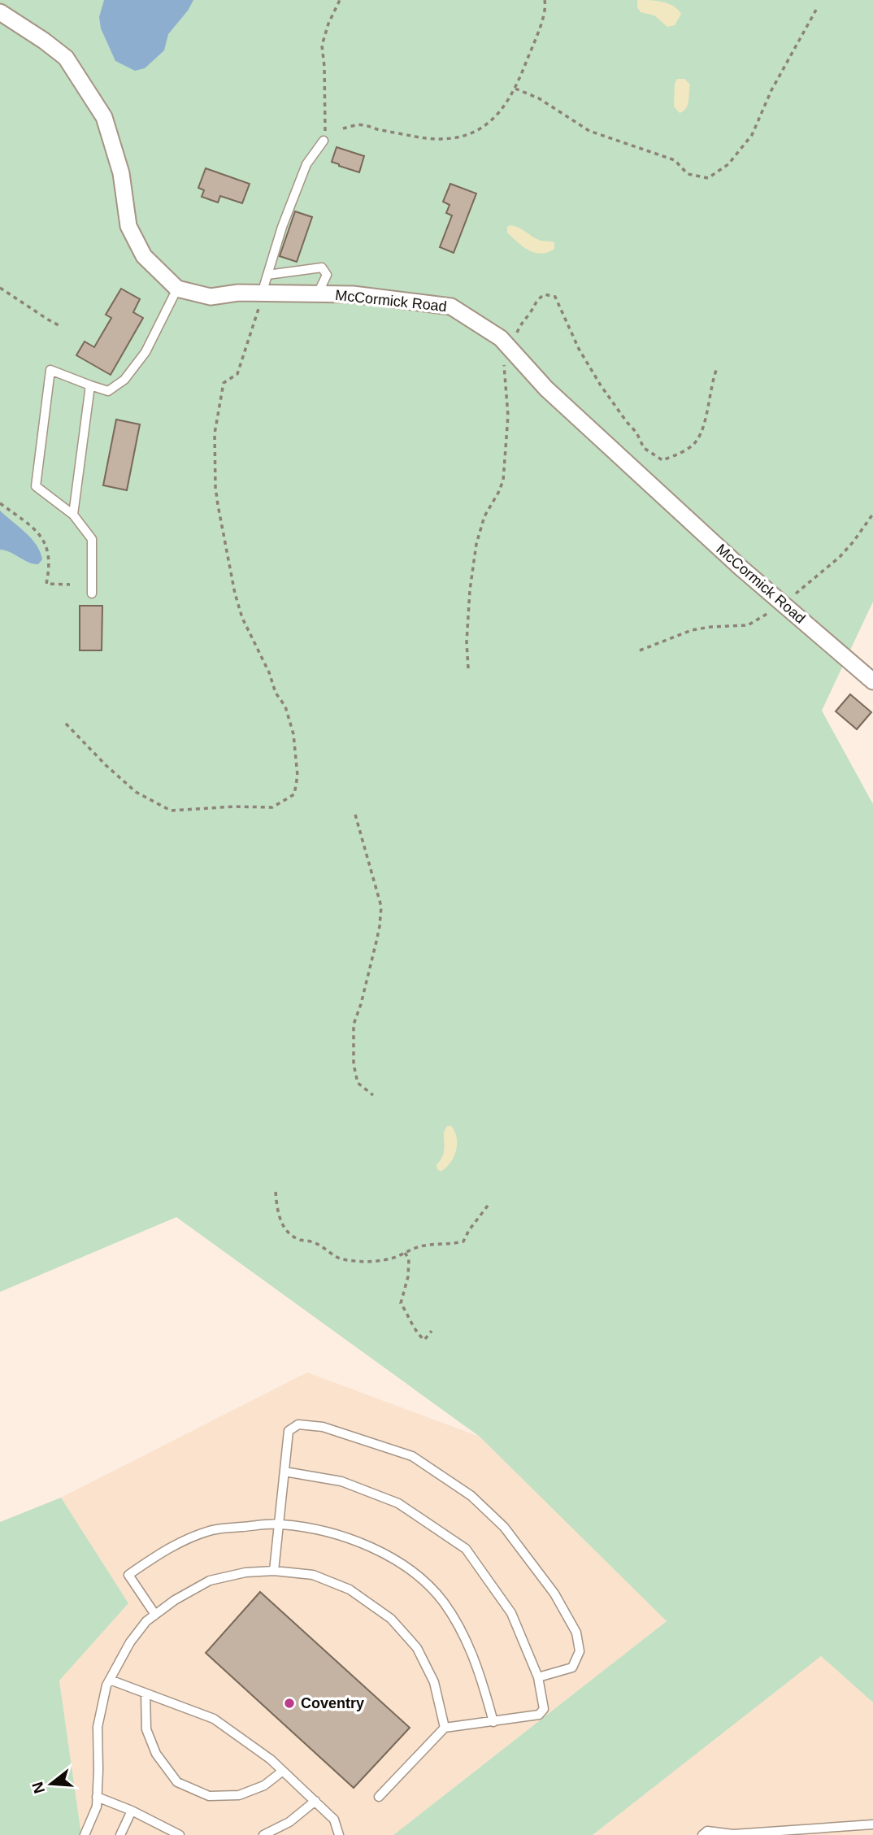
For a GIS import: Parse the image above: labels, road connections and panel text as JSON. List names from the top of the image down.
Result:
{
  "streets": {
    "street": ["McCormick Road"]
  },
  "places": ["Coventry"],
  "north": "left"
}
